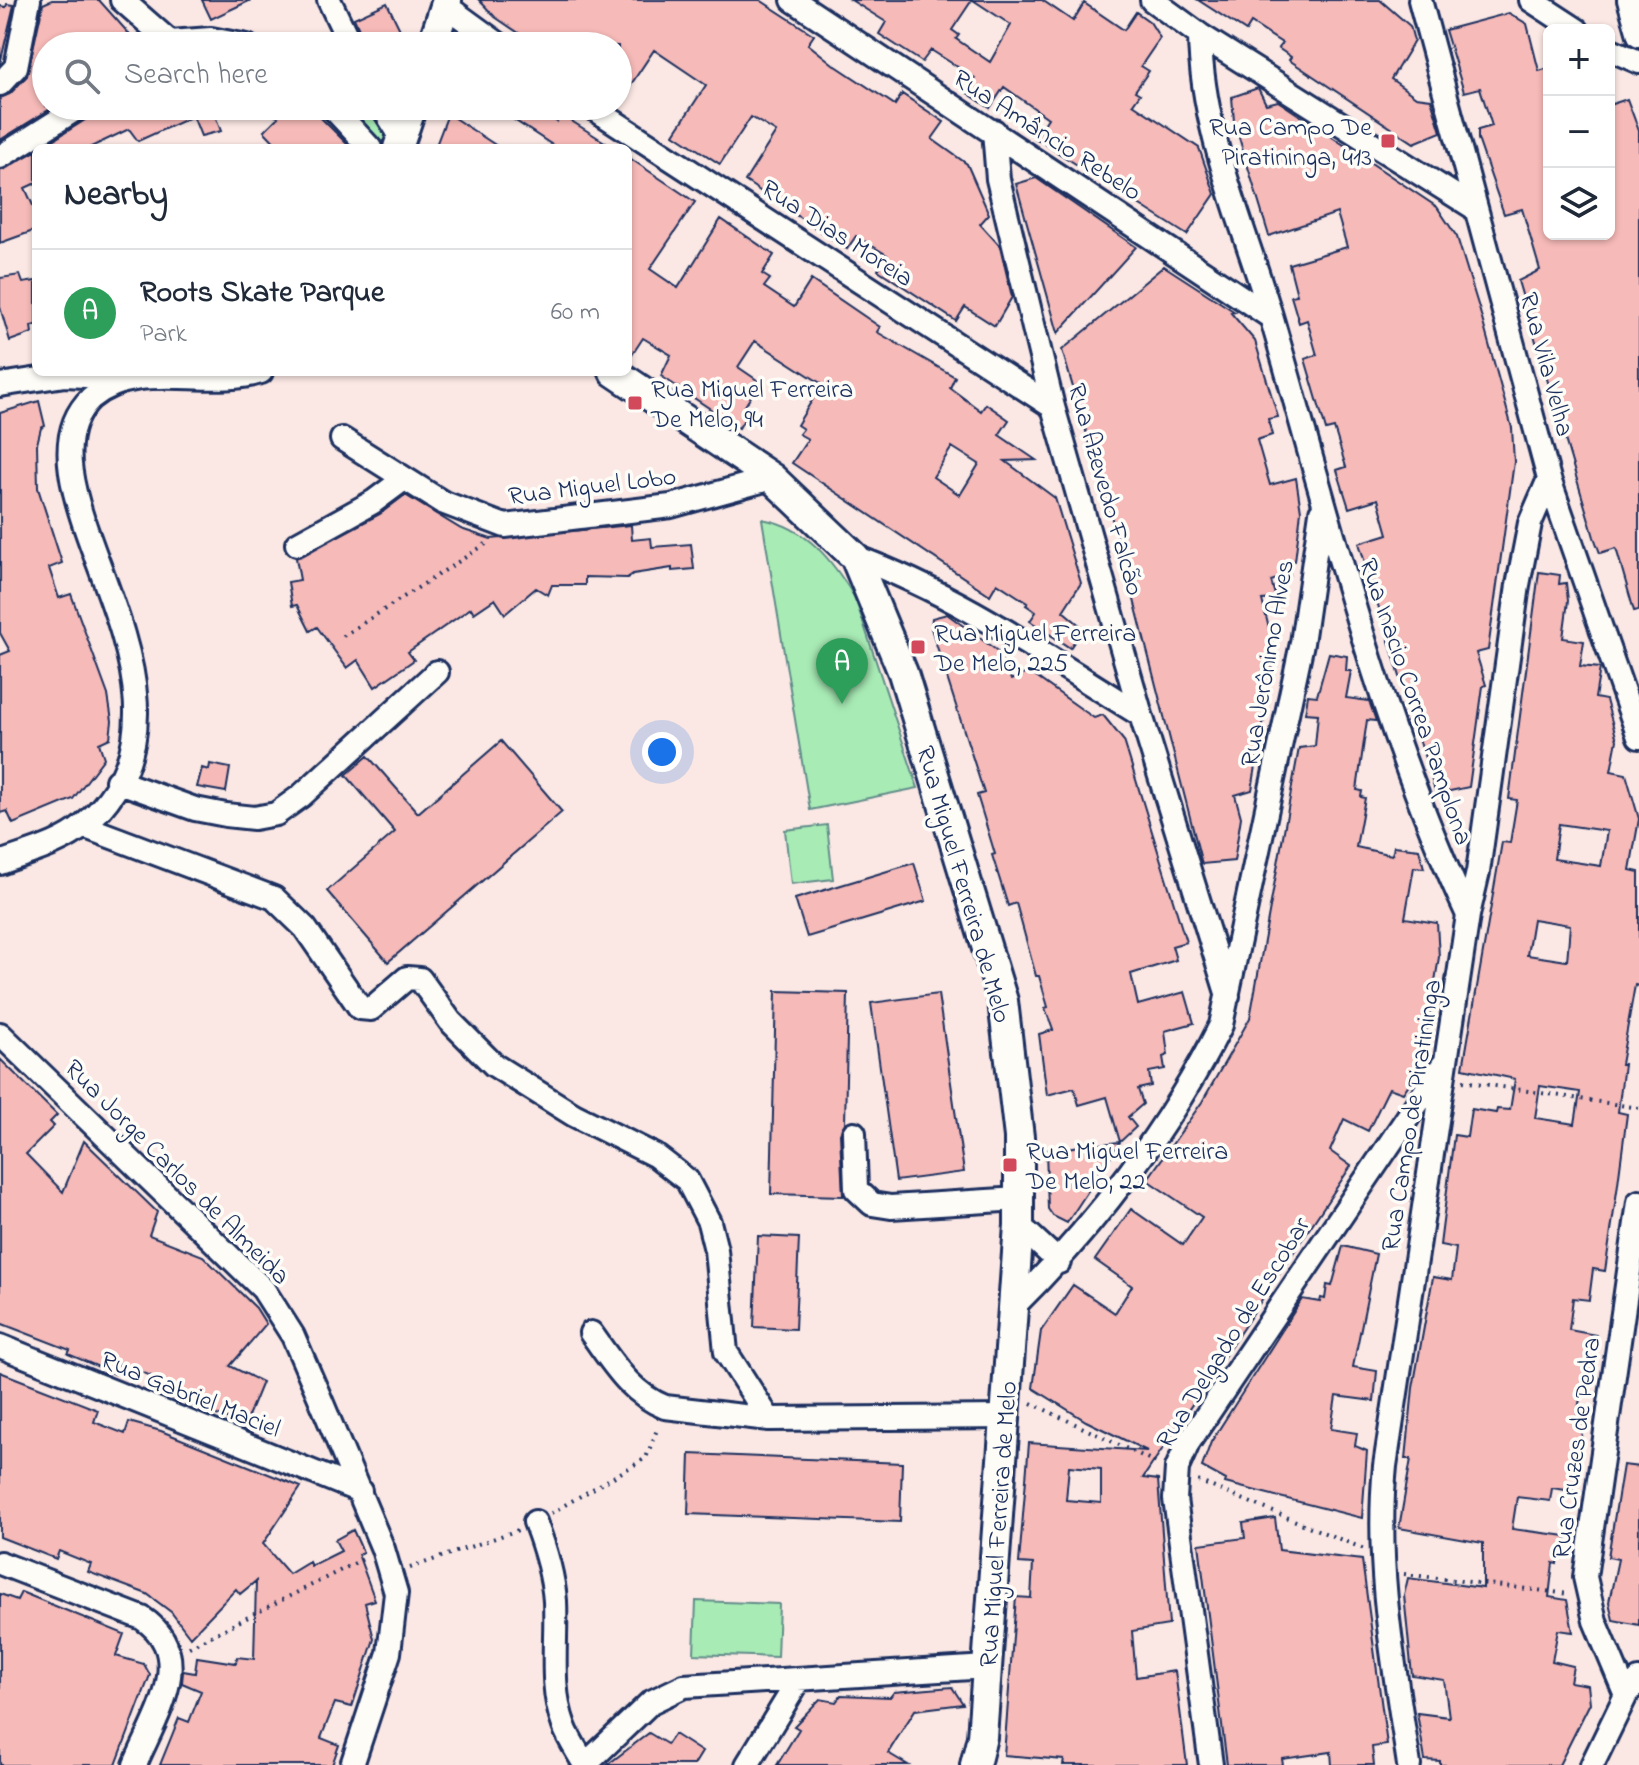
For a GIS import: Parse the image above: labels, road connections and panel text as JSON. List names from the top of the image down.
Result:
{
  "streets": {
    "main road": ["Rua Miguel Ferreira de Melo"],
    "street": [
      "Rua Amâncio Rebelo",
      "Rua Dias Moreia",
      "Rua Vila Velha",
      "Rua Miguel Lobo",
      "Rua Azevedo Falcão",
      "Rua Jerônimo Alves",
      "Rua Inacio Correa Pamplona",
      "Rua Campo de Piratininga",
      "Rua Jorge Carlos de Almeida",
      "Rua Delgado de Escobar",
      "Rua Gabriel Maciel",
      "Rua Cruzes de Pedra"
    ]
  },
  "crossings": [
    ["Rua Amâncio Rebelo", "Rua Azevedo Falcão"],
    ["Rua Amâncio Rebelo", "Rua Jerônimo Alves"],
    ["Rua Dias Moreia", "Rua Azevedo Falcão"],
    ["Rua Vila Velha", "Rua Campo de Piratininga"],
    ["Rua Miguel Lobo", "Rua Miguel Ferreira de Melo"],
    ["Rua Azevedo Falcão", "Rua Jerônimo Alves"],
    ["Rua Jerônimo Alves", "Rua Inacio Correa Pamplona"],
    ["Rua Jerônimo Alves", "Rua Miguel Ferreira de Melo"],
    ["Rua Inacio Correa Pamplona", "Rua Campo de Piratininga"],
    ["Rua Campo de Piratininga", "Rua Delgado de Escobar"],
    ["Rua Jorge Carlos de Almeida", "Rua Gabriel Maciel"]
  ],
  "places": {
    "transit": [
      "Rua Campo De Piratininga, 413",
      "Rua Miguel Ferreira De Melo, 94",
      "Rua Miguel Ferreira De Melo, 225",
      "Rua Miguel Ferreira De Melo, 22"
    ]
  },
  "page": {
    "map_buttons": ["+", "−"],
    "search": "Search here",
    "heading": "Nearby",
    "list": [
      {
        "mark": "A",
        "name": "Roots Skate Parque",
        "note": "Park",
        "value": "60 m"
      }
    ],
    "pins": "A"
  }
}
